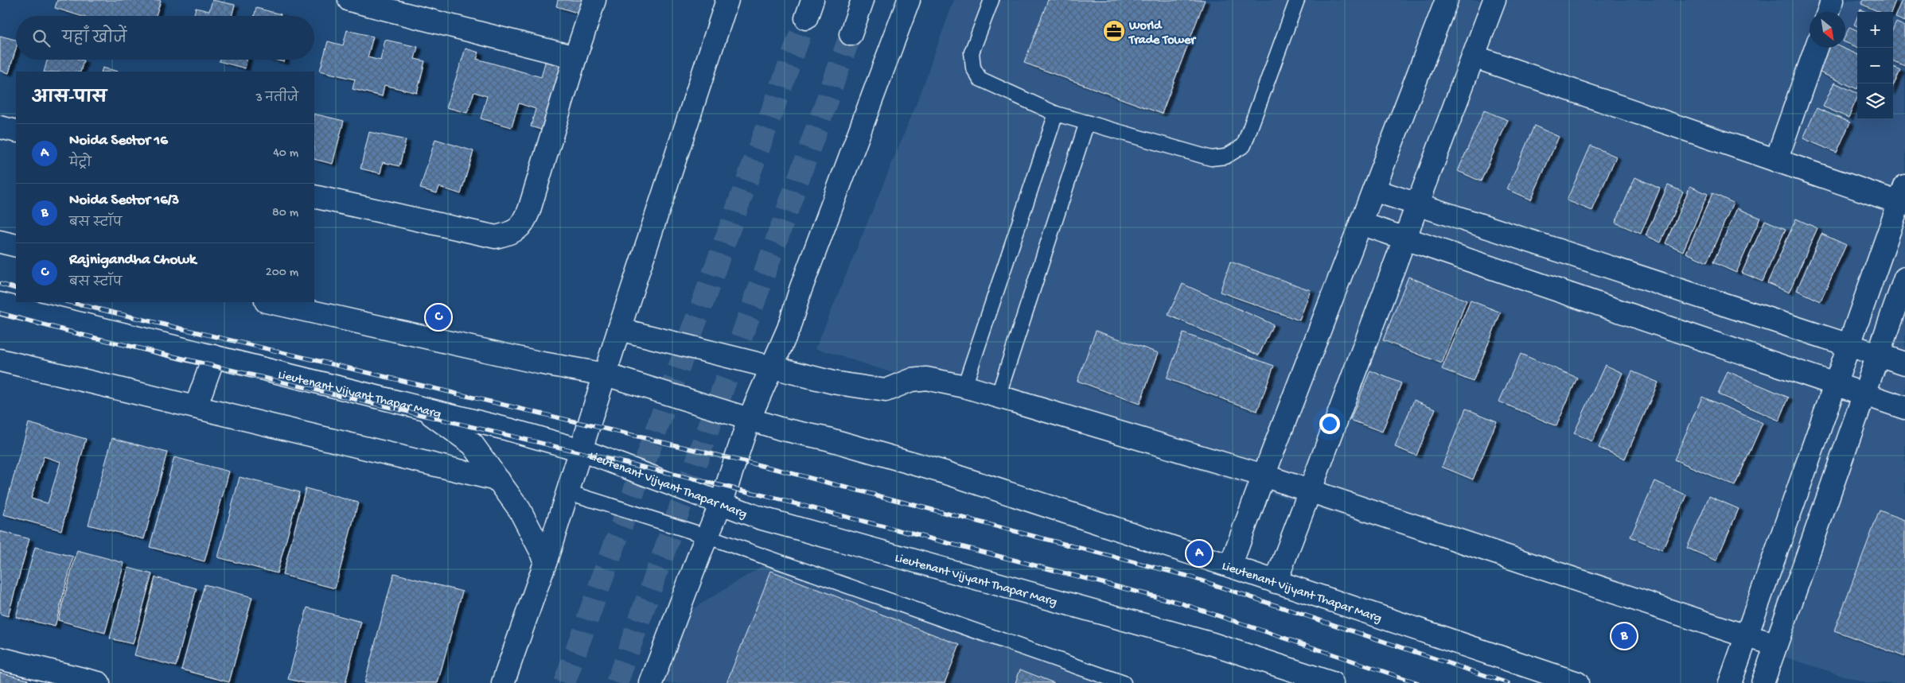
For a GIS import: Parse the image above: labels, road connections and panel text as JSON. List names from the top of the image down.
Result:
{
  "streets": {
    "street": ["Lieutenant Vijyant Thapar Marg"]
  },
  "places": {
    "office": ["World Trade Tower"]
  },
  "north": "bottom right",
  "page": {
    "map_buttons": ["+", "−"],
    "search": "यहाँ खोजें",
    "heading": ["आस-पास", "3 नतीजे"],
    "list": [
      {
        "mark": "A",
        "name": "Noida Sector 16",
        "note": "मेट्रो",
        "value": "40 m"
      },
      {
        "mark": "B",
        "name": "Noida Sector 16/3",
        "note": "बस स्टॉप",
        "value": "80 m"
      },
      {
        "mark": "C",
        "name": "Rajnigandha Chowk",
        "note": "बस स्टॉप",
        "value": "200 m"
      }
    ],
    "pins": ["C", "A", "B"]
  }
}
